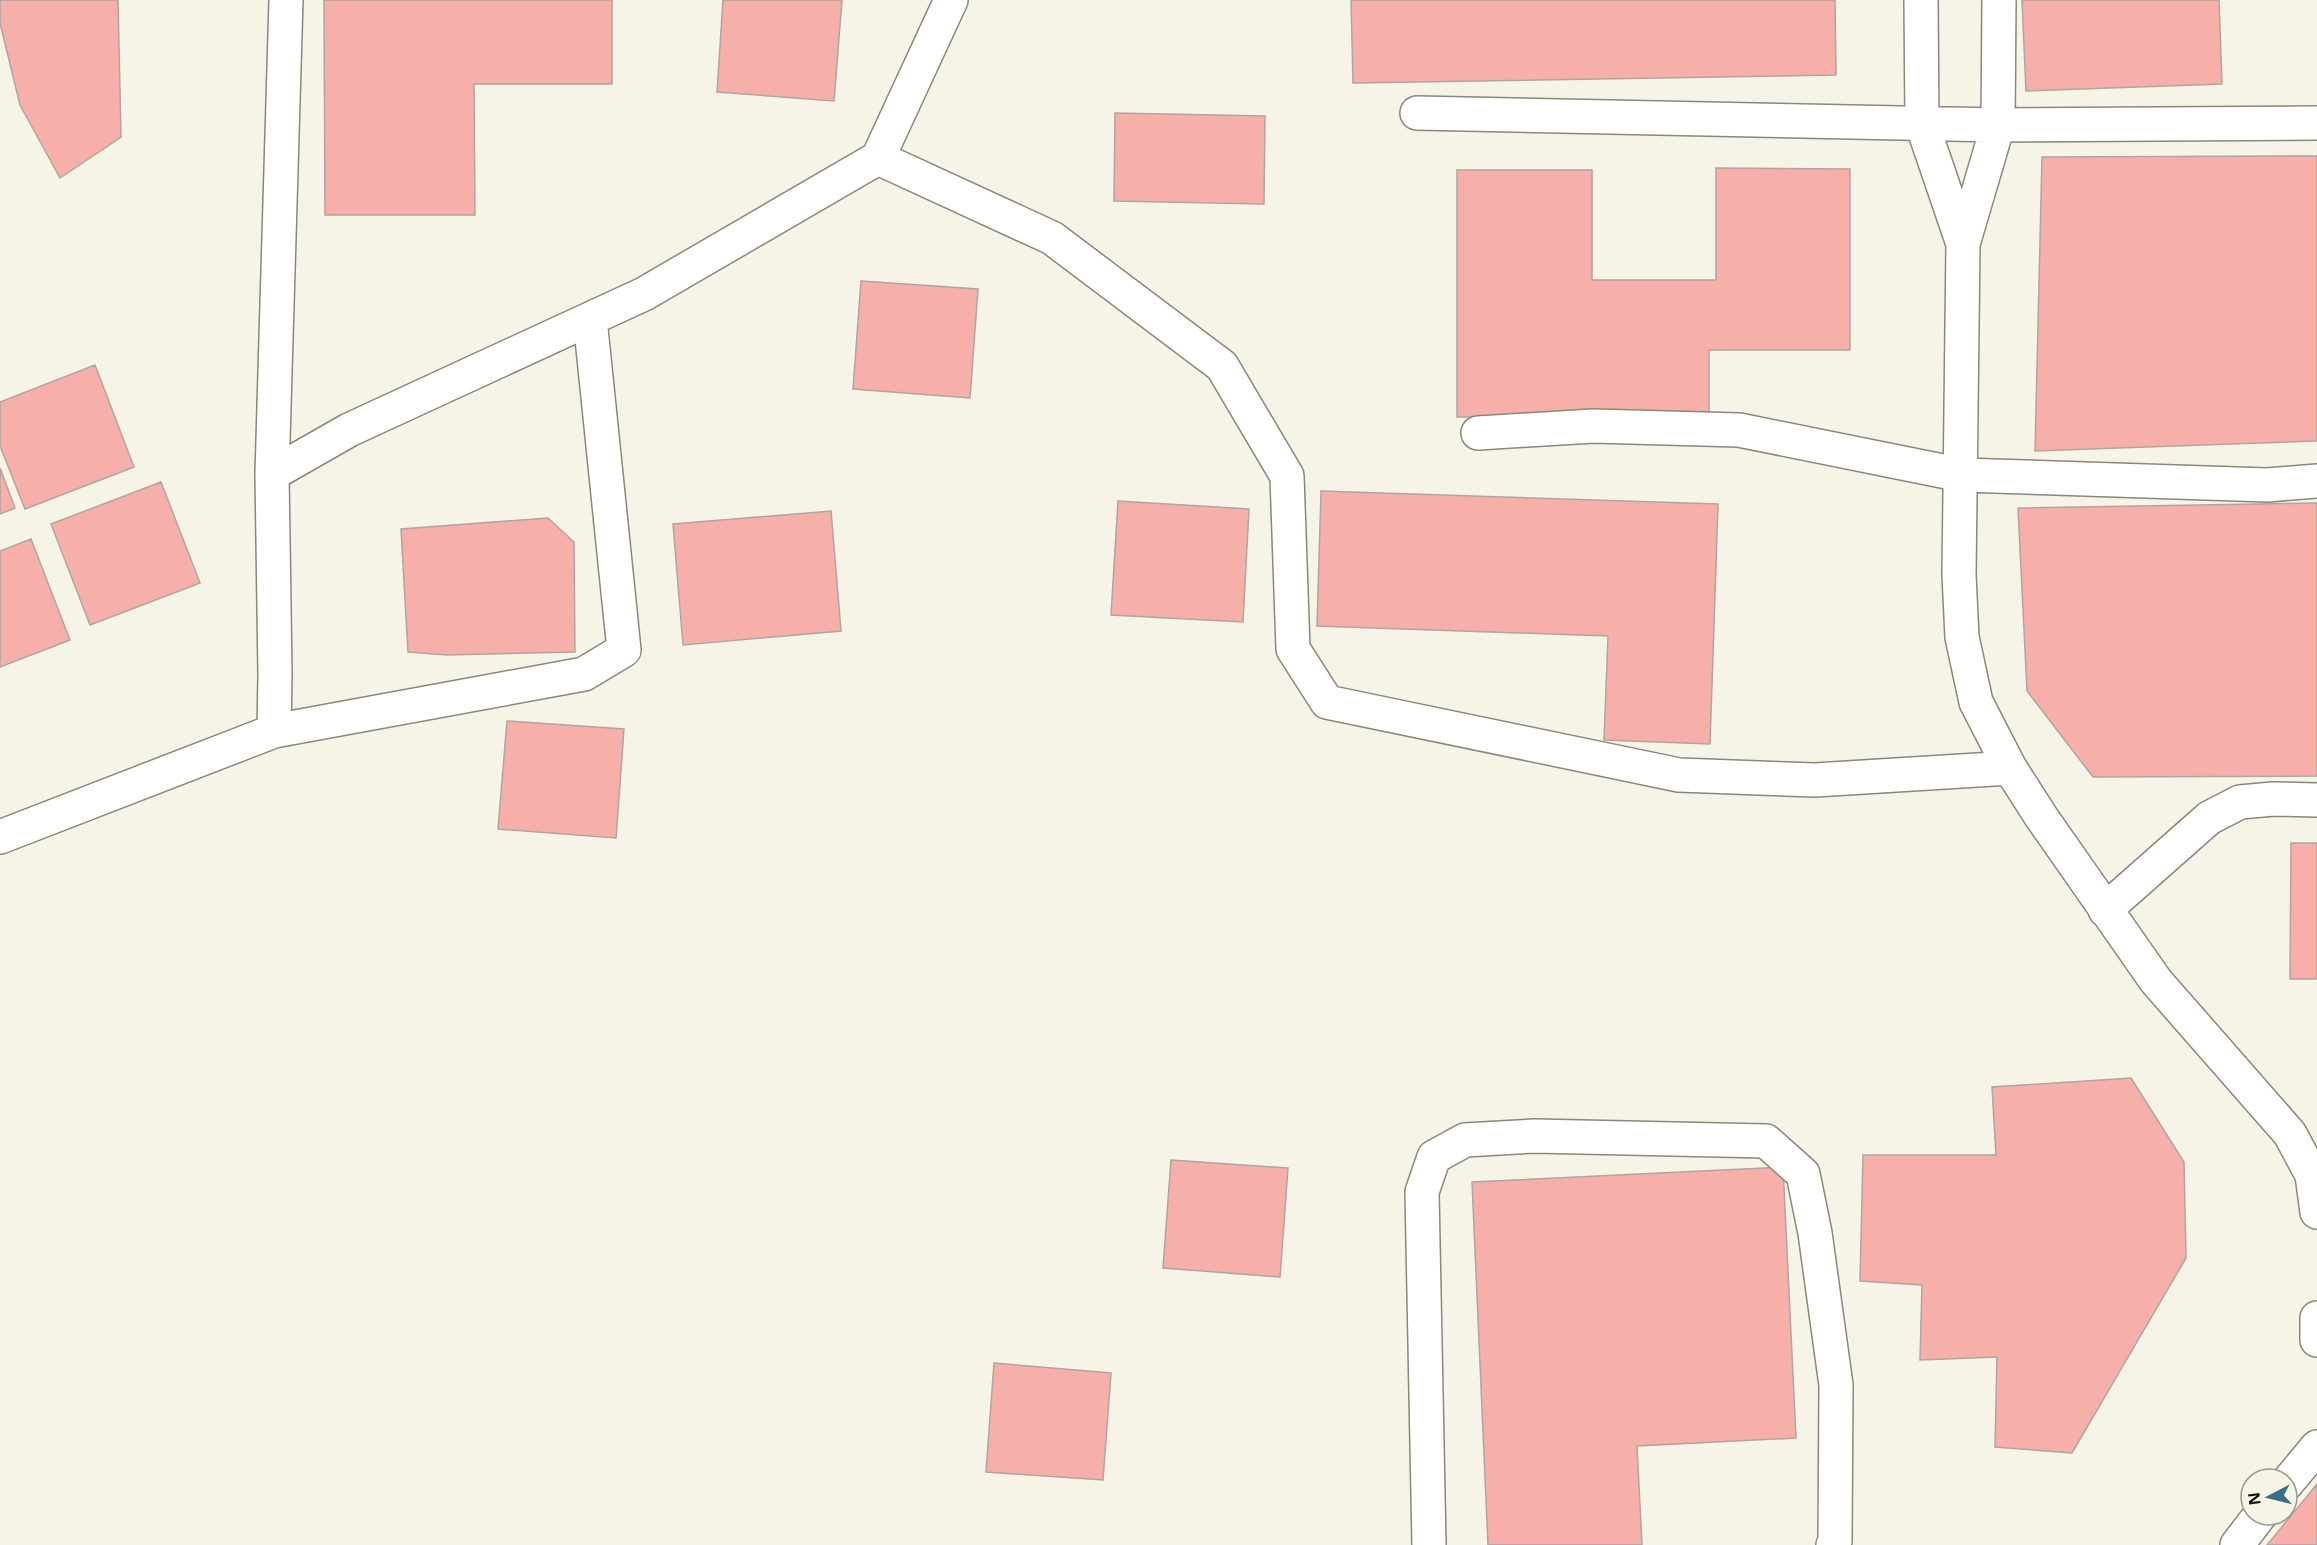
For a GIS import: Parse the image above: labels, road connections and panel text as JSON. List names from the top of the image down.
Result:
{
  "north": "left"
}
